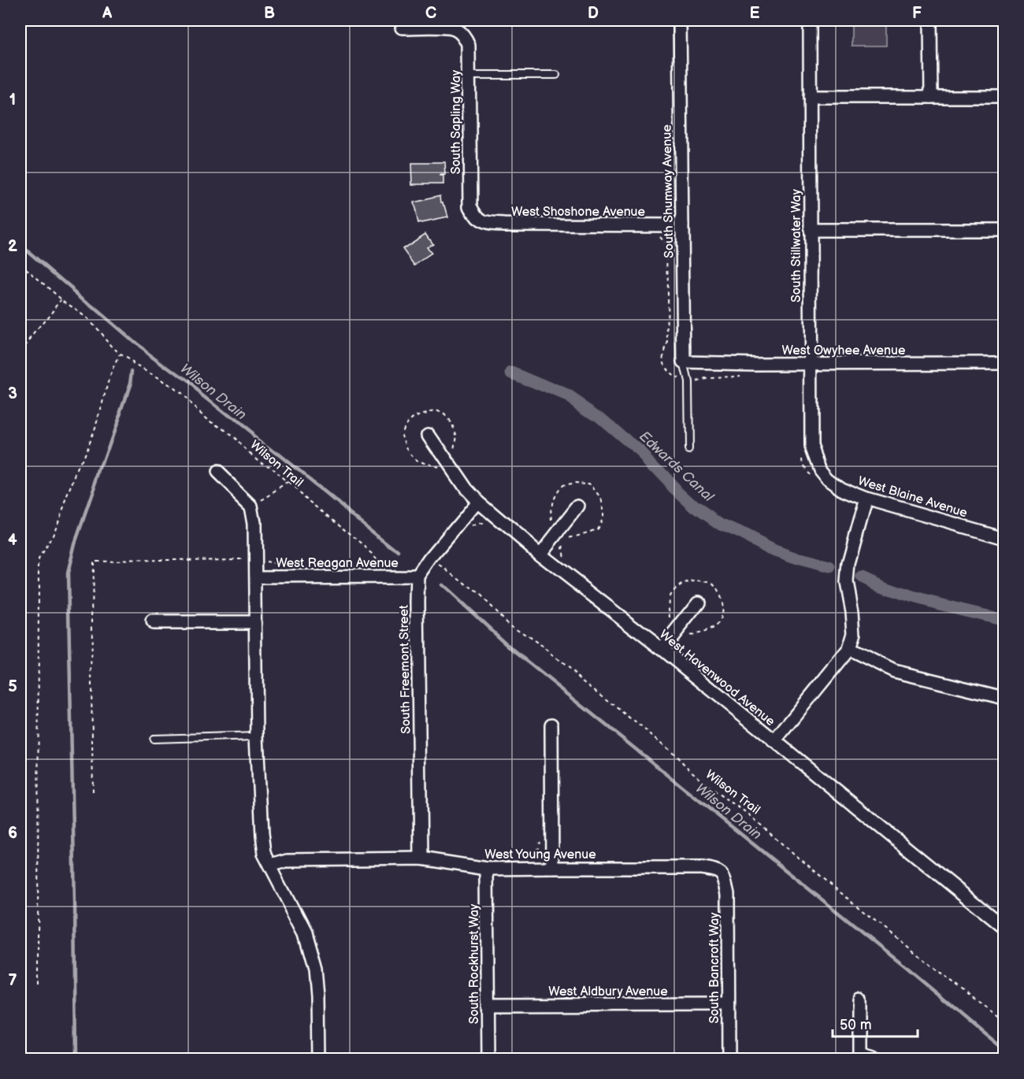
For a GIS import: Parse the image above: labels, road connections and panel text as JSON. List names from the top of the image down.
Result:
{
  "streets": {
    "street": [
      "South Sapling Way",
      "South Shumway Avenue",
      "West Shoshone Avenue",
      "South Stillwater Way",
      "West Owyhee Avenue",
      "West Blaine Avenue",
      "West Reagan Avenue",
      "South Freemont Street",
      "West Havenwood Avenue",
      "West Young Avenue",
      "South Rockhurst Way",
      "South Bancroft Way",
      "West Aldbury Avenue"
    ],
    "path": ["Wilson Trail"]
  },
  "crossings": [
    ["South Sapling Way", "West Shoshone Avenue"],
    ["South Shumway Avenue", "West Shoshone Avenue"],
    ["South Shumway Avenue", "West Owyhee Avenue"],
    ["South Stillwater Way", "West Owyhee Avenue"],
    ["South Stillwater Way", "West Blaine Avenue"],
    ["West Reagan Avenue", "South Freemont Street"],
    ["South Freemont Street", "West Young Avenue"],
    ["West Young Avenue", "South Rockhurst Way"],
    ["West Young Avenue", "South Bancroft Way"],
    ["South Rockhurst Way", "West Aldbury Avenue"],
    ["South Bancroft Way", "West Aldbury Avenue"]
  ],
  "water": ["Wilson Drain", "Edwards Canal"],
  "scale_bar": "50 m",
  "grid": {
    "columns": [
      "A",
      "B",
      "C",
      "D",
      "E",
      "F"
    ],
    "rows": [
      "1",
      "2",
      "3",
      "4",
      "5",
      "6",
      "7"
    ]
  }
}
